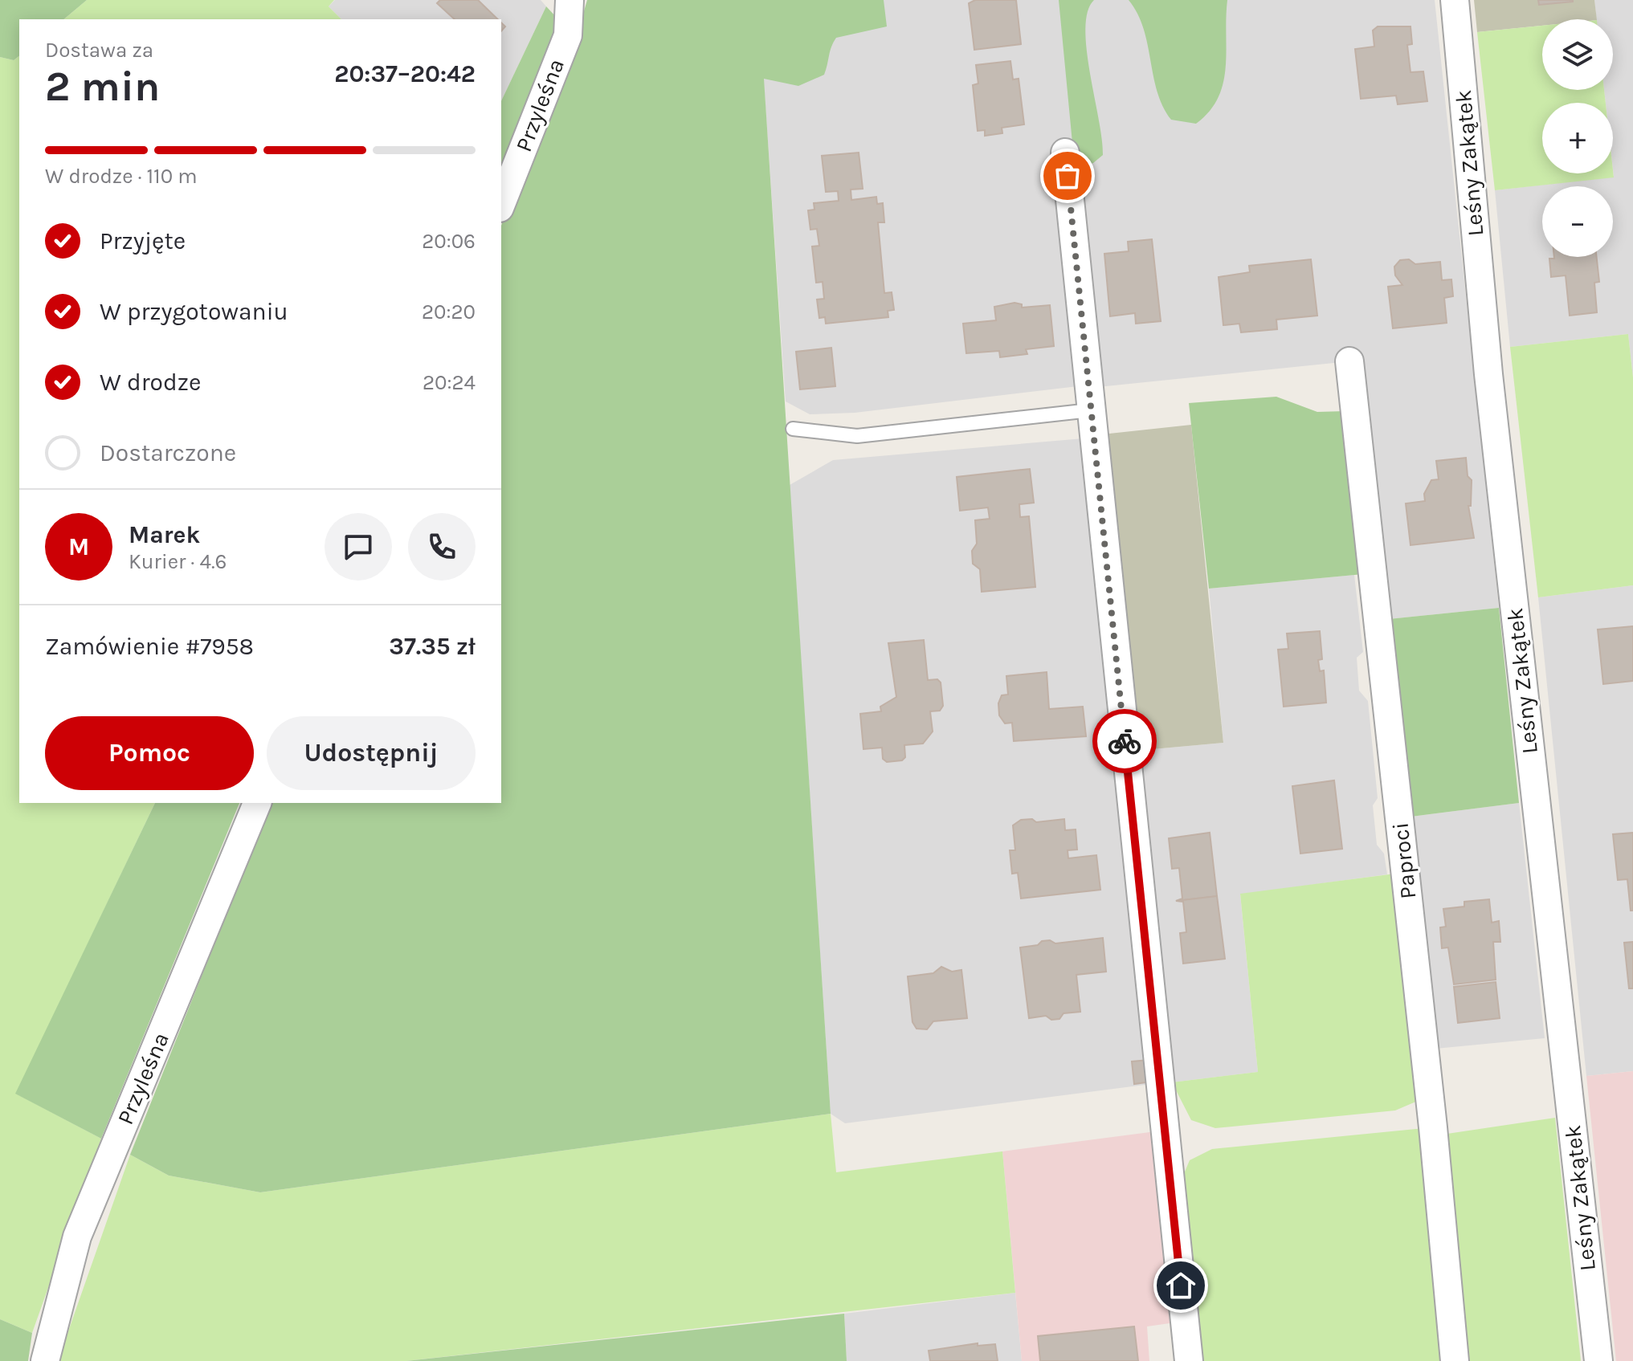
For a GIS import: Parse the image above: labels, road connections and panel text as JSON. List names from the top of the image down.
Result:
{
  "streets": {
    "street": ["Przyleśna", "Leśny Zakątek", "Paproci"]
  },
  "page": {
    "map_buttons": ["+", "−"],
    "heading": ["2 min", "Dostawa za", "20:37–20:42"],
    "panel": [
      "Marek",
      "Kurier · 4.6",
      "Zamówienie #7958",
      "37.35 zł"
    ],
    "bar": "W drodze · 110 m",
    "list": [
      ["Przyjęte", "20:06"],
      ["W przygotowaniu", "20:20"],
      ["W drodze", "20:24"],
      "Dostarczone"
    ],
    "round": "M",
    "buttons": ["Pomoc", "Udostępnij"]
  }
}
